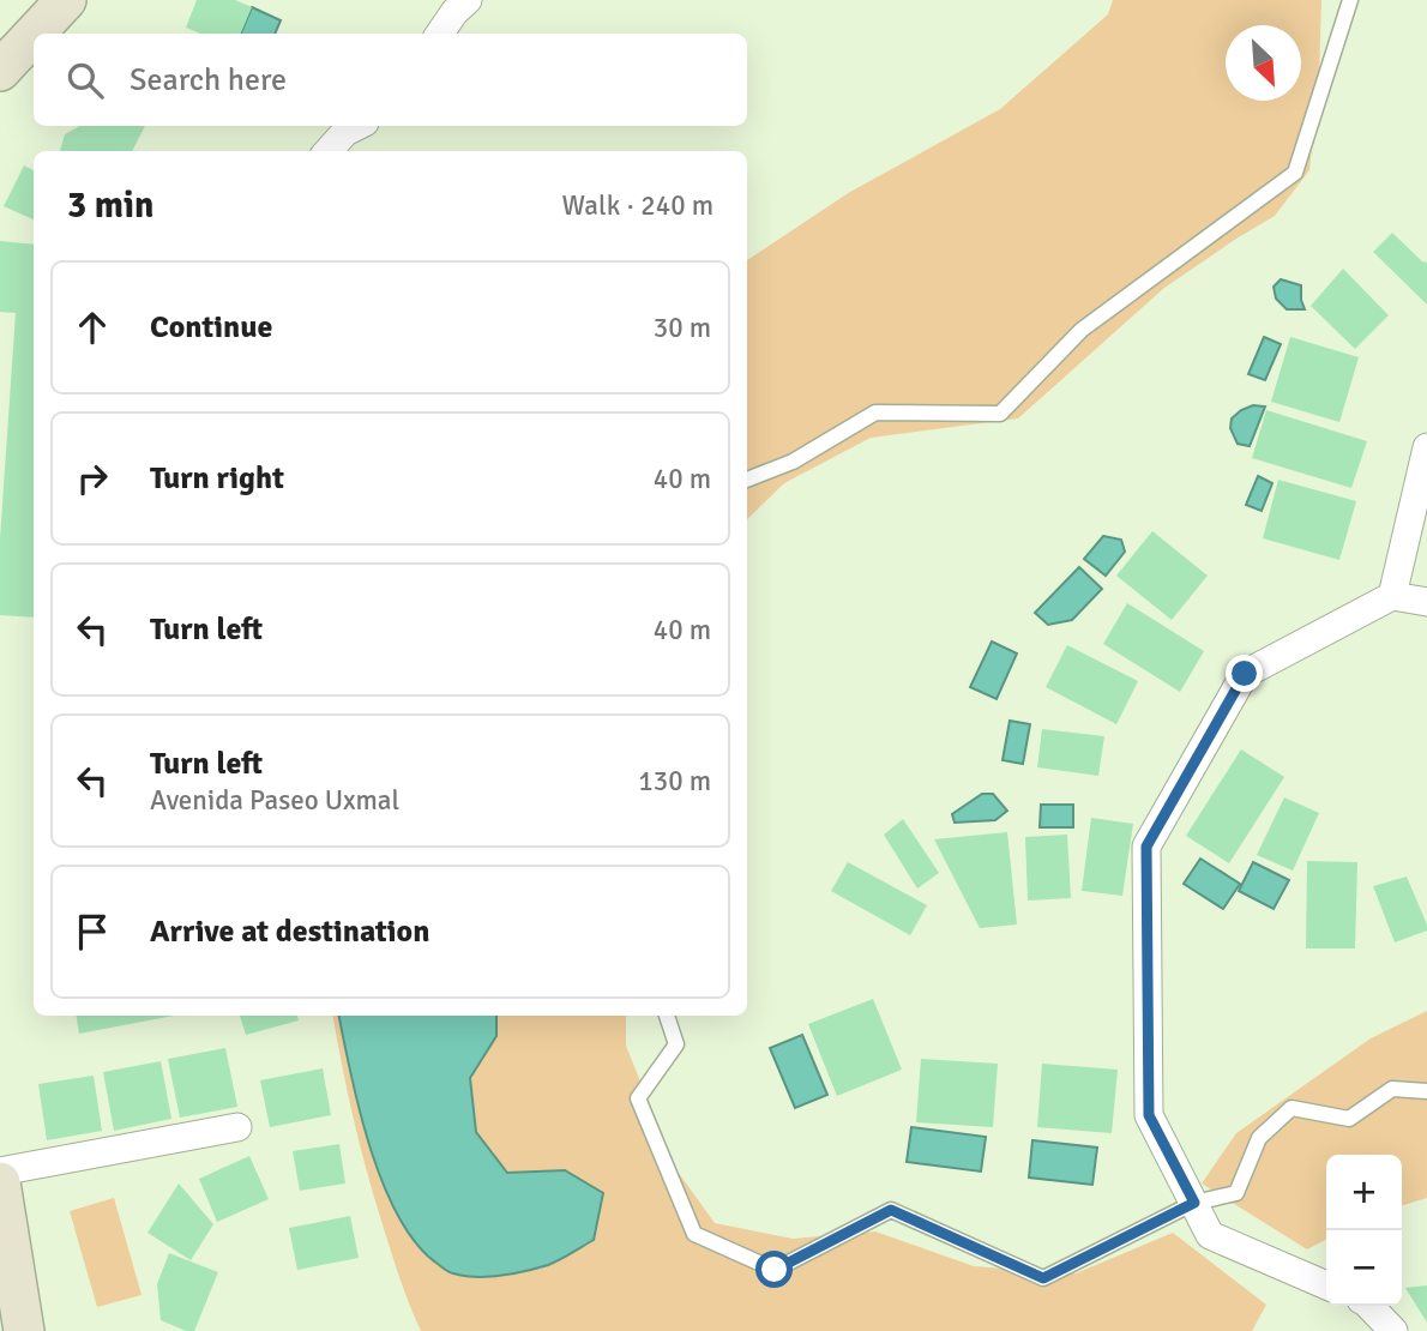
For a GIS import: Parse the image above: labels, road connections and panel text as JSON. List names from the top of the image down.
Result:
{
  "north": "bottom right",
  "page": {
    "search": "Search here",
    "heading": ["3 min", "Walk · 240 m"],
    "list": [
      ["Continue", "30 m"],
      ["Turn right", "40 m"],
      ["Turn left", "40 m"],
      ["Turn left", "Avenida Paseo Uxmal", "130 m"],
      "Arrive at destination"
    ],
    "map_buttons": ["+", "−"]
  }
}
